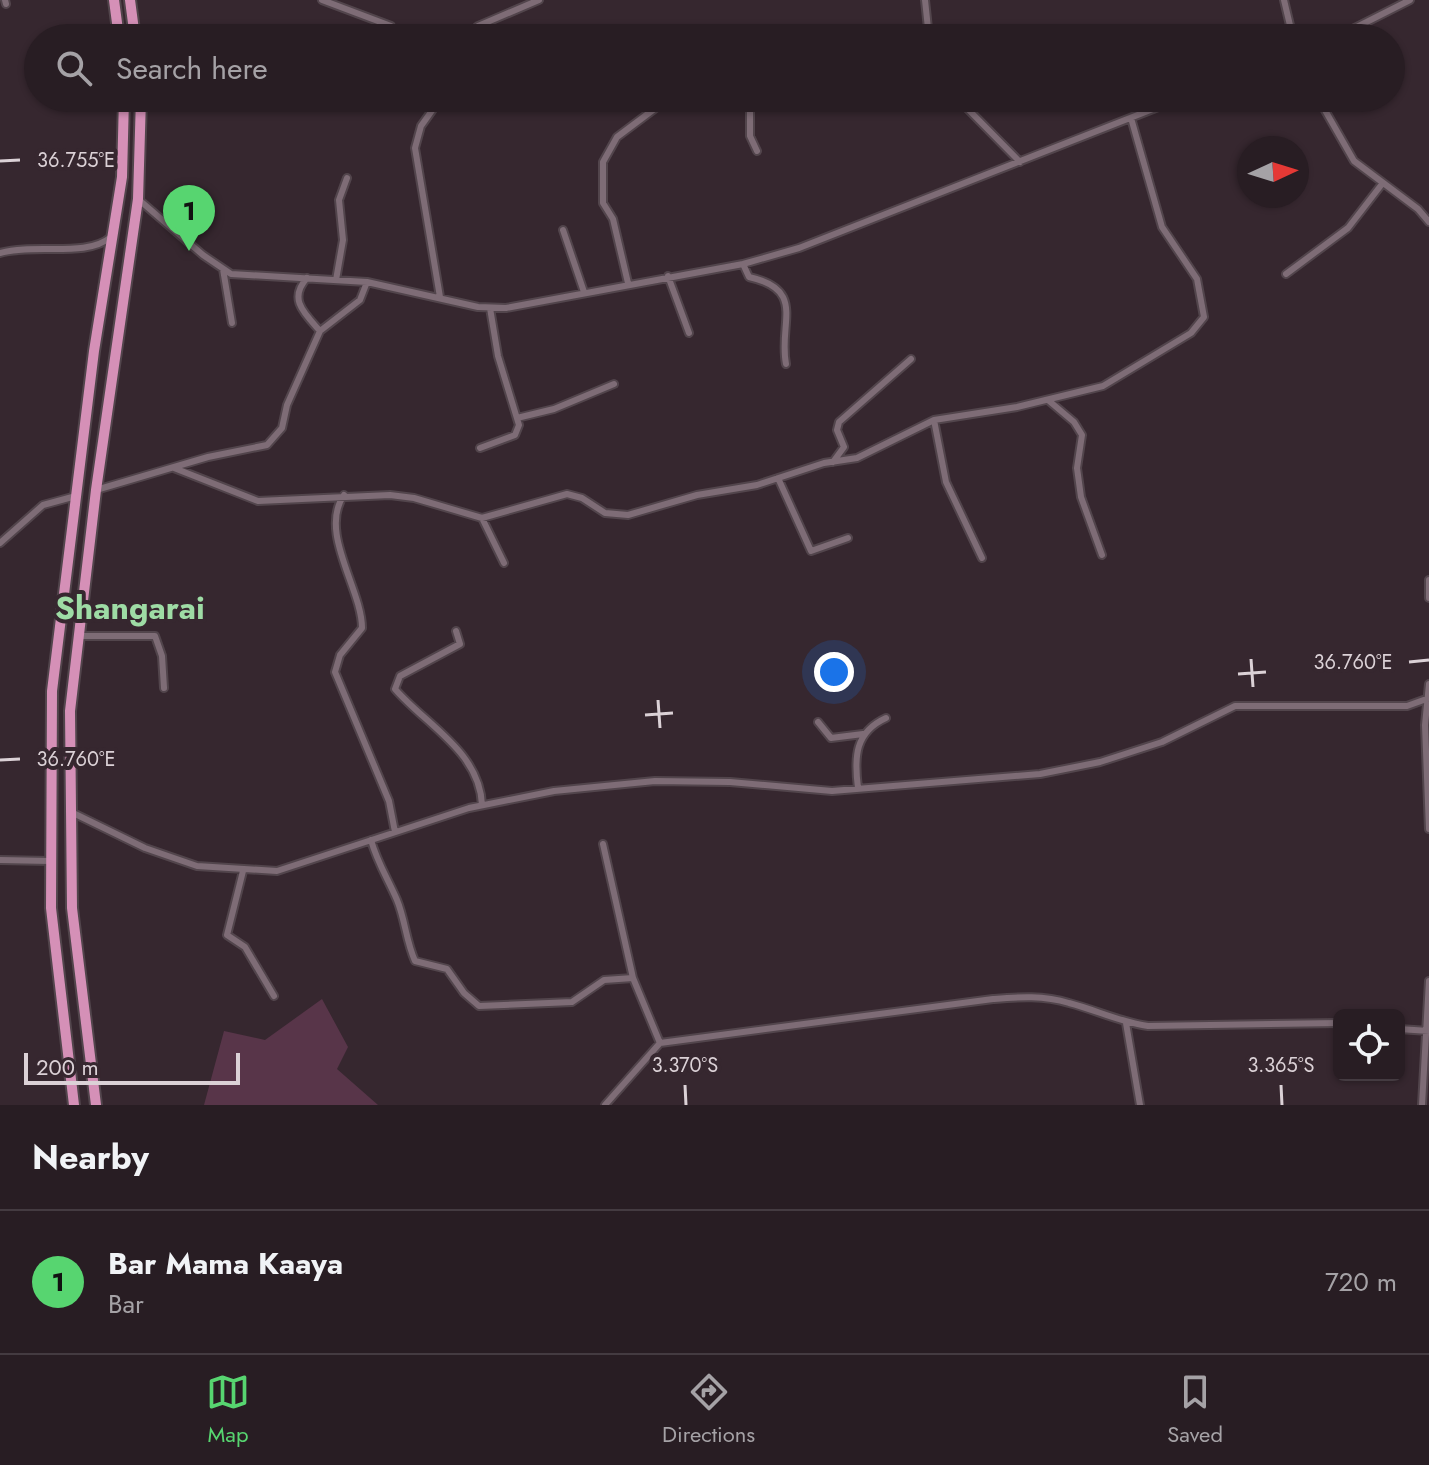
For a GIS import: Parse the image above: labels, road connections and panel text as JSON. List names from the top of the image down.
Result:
{
  "districts": ["Shangarai"],
  "scale_bar": "200 m",
  "north": "right",
  "page": {
    "search": "Search here",
    "pins": "1",
    "scale": "200 m",
    "heading": "Nearby",
    "list": [
      {
        "mark": "1",
        "name": "Bar Mama Kaaya",
        "note": "Bar",
        "value": "720 m"
      }
    ],
    "nav": ["Map", "Directions", "Saved"]
  },
  "coordinates": [
    "36.755°E",
    "36.760°E",
    "3.370°S",
    "3.365°S"
  ]
}
